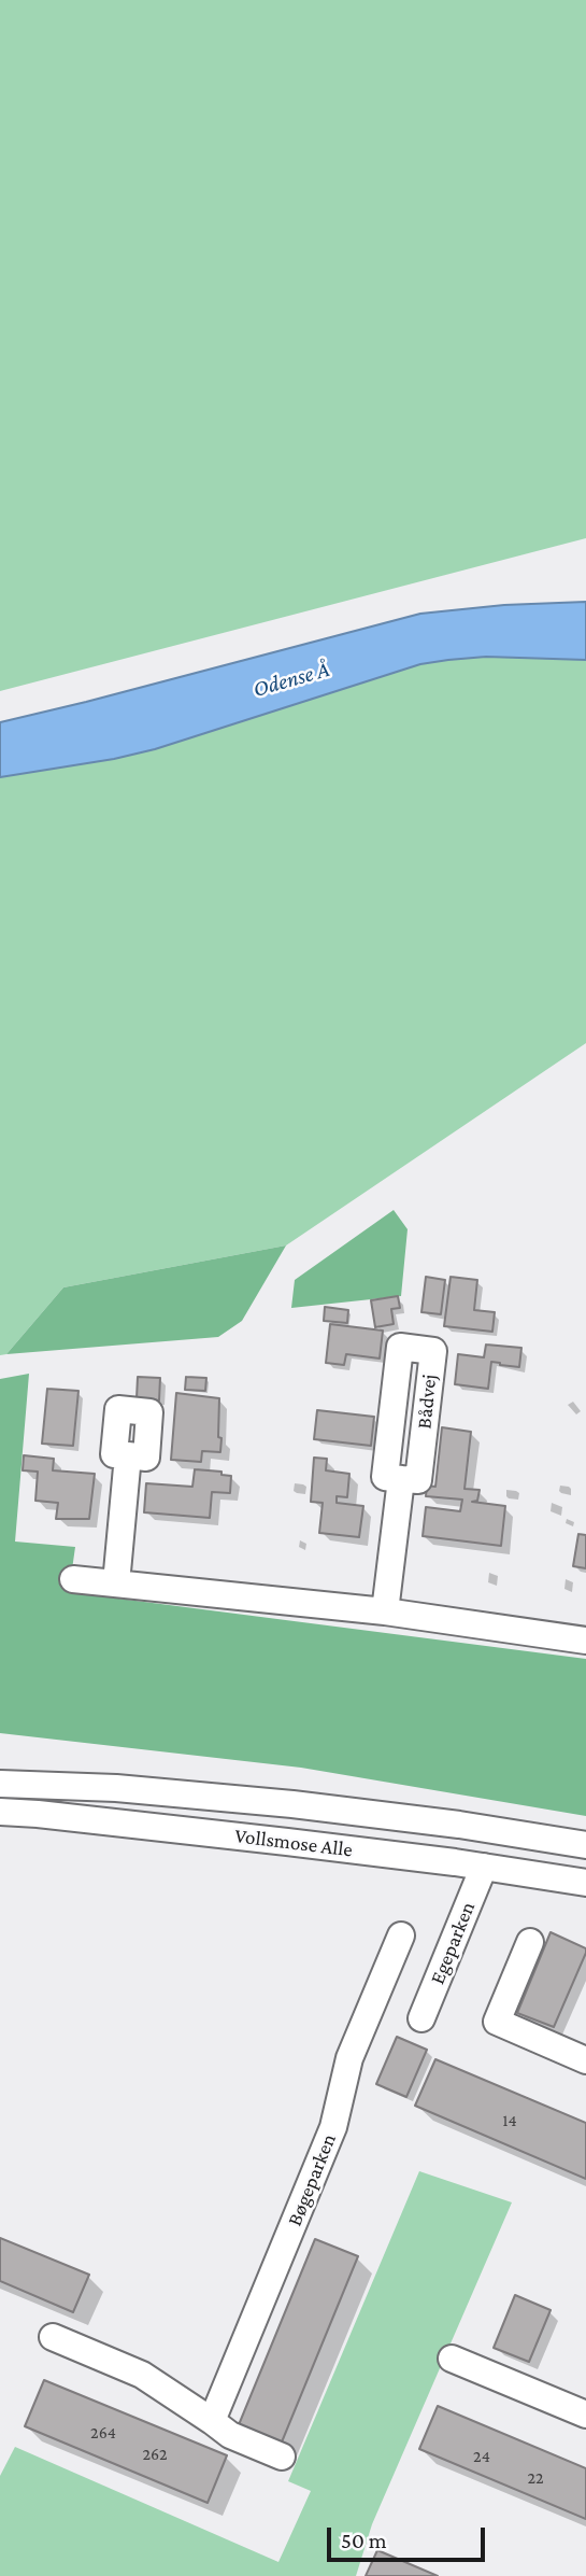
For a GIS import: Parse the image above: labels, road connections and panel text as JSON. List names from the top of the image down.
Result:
{
  "streets": {
    "street": ["Vollsmose Alle", "Egeparken", "Bøgeparken"]
  },
  "crossings": [
    ["Vollsmose Alle", "Egeparken"]
  ],
  "water": ["Odense Å"],
  "house_numbers": [
    "14",
    "264",
    "262",
    "24",
    "22"
  ],
  "scale_bar": "50 m"
}
